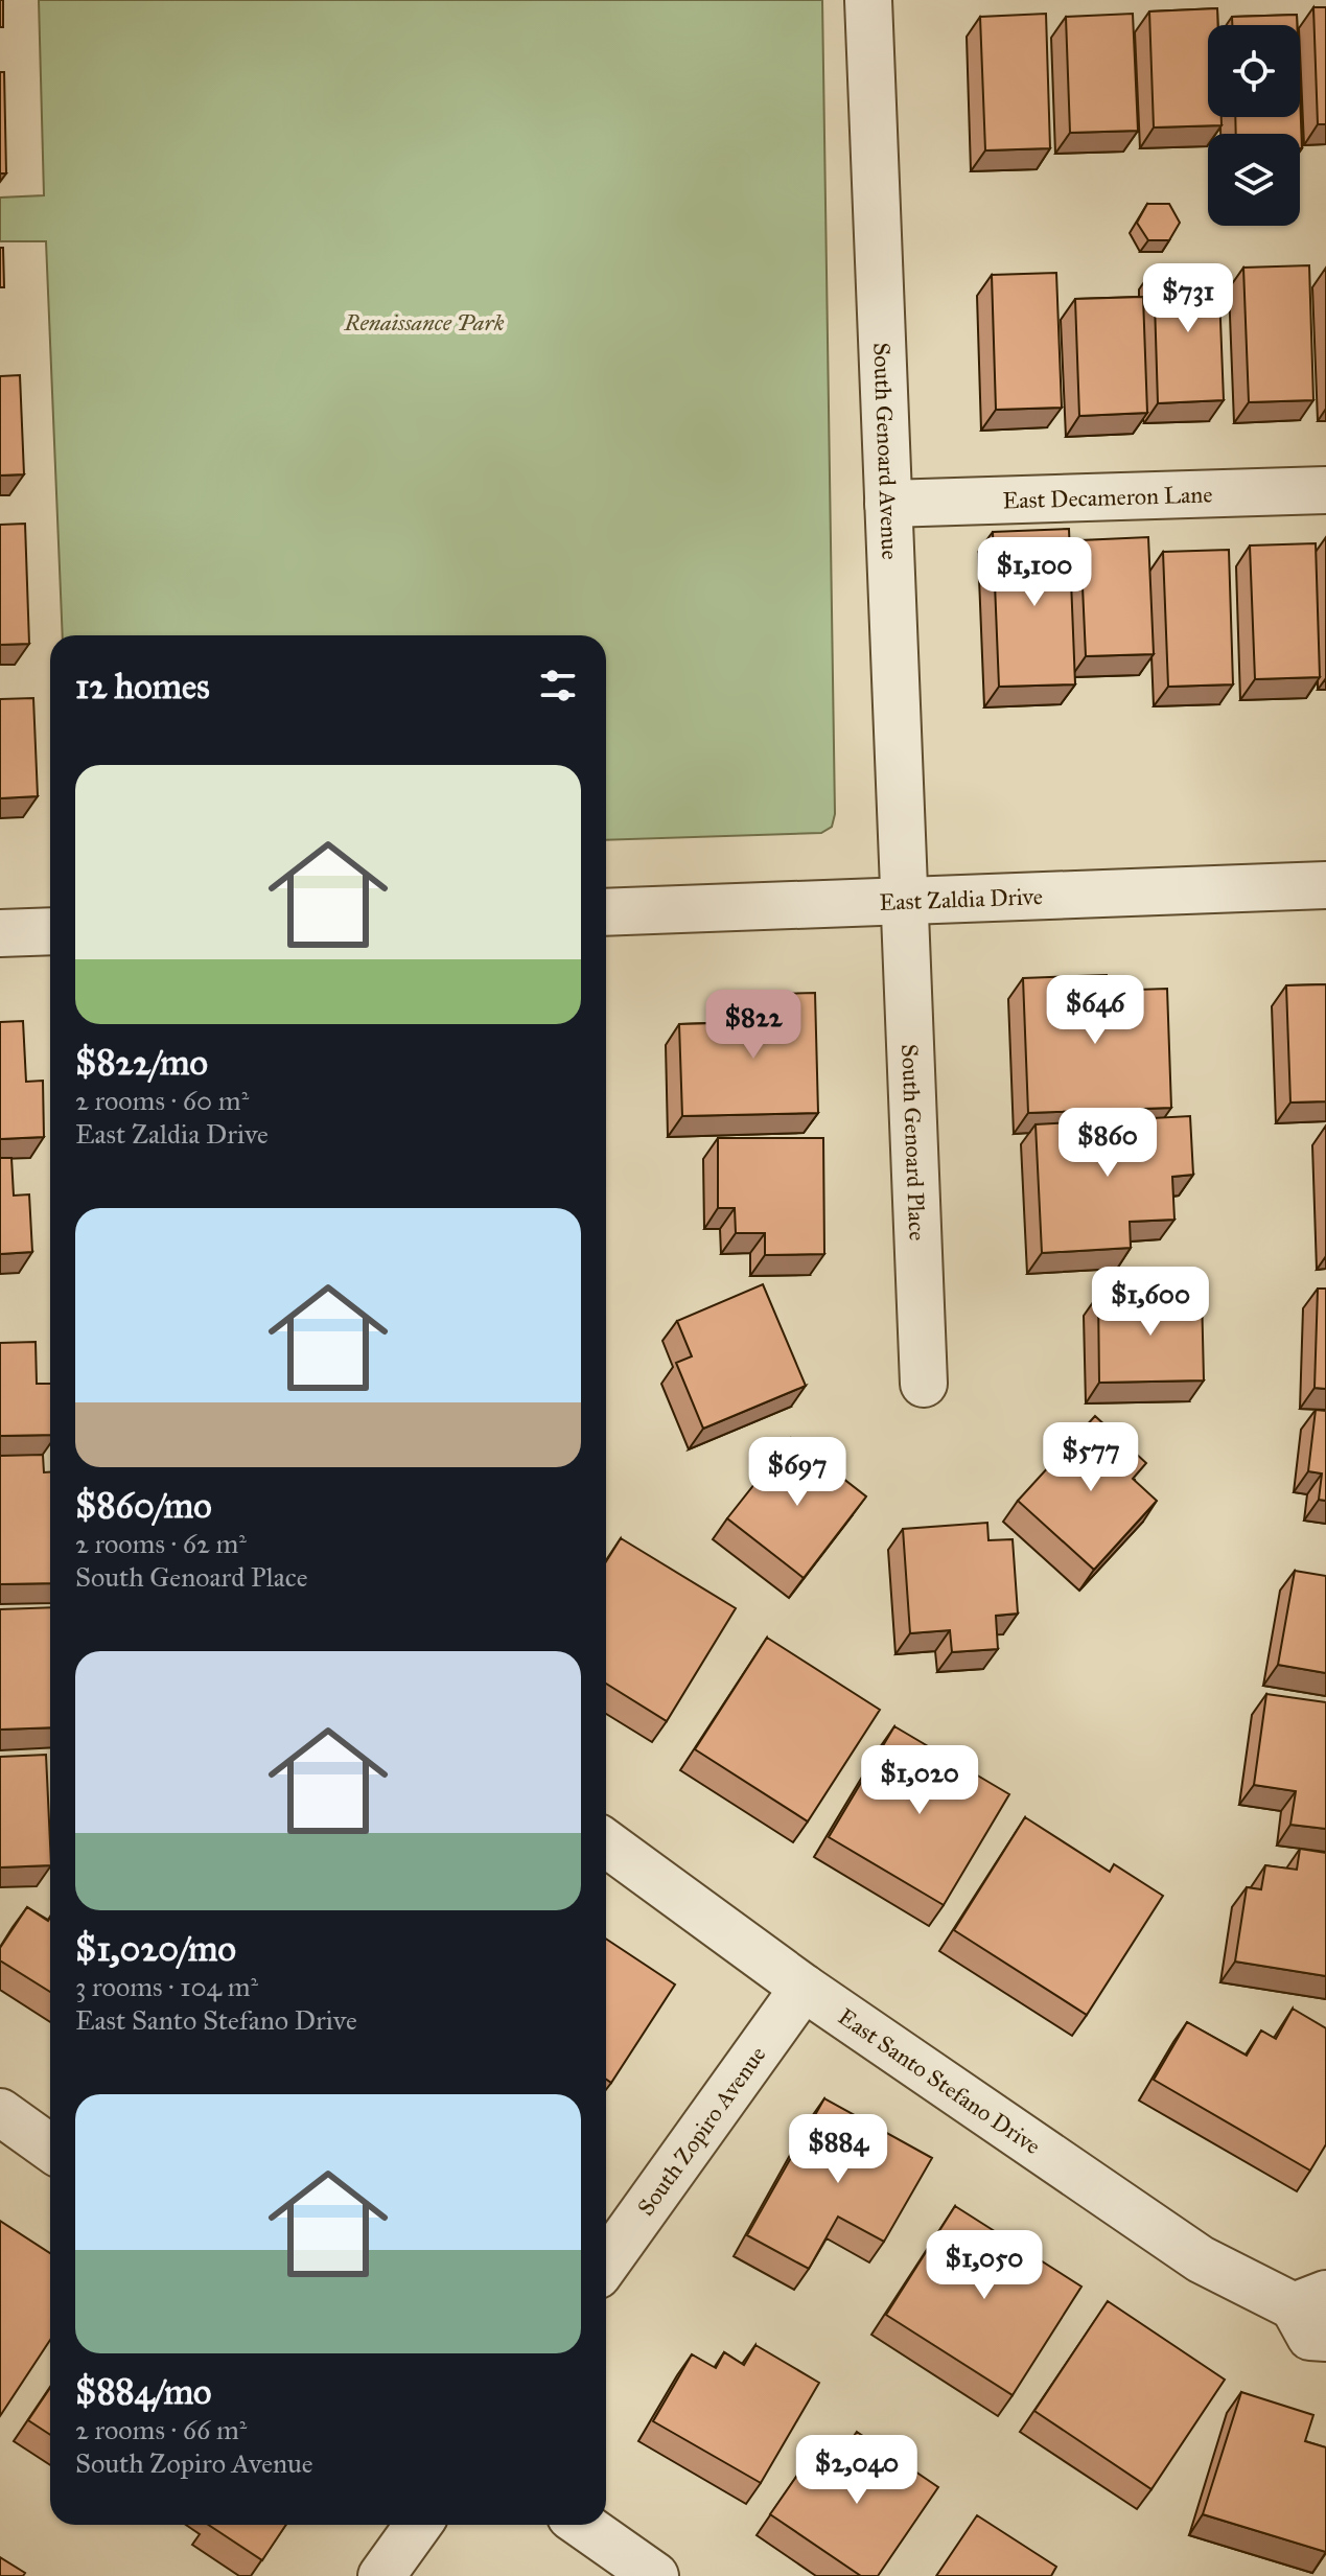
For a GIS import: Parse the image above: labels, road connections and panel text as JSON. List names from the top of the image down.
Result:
{
  "streets": {
    "street": [
      "South Genoard Avenue",
      "East Decameron Lane",
      "East Zaldia Drive",
      "South Genoard Place",
      "East Santo Stefano Drive",
      "South Zopiro Avenue"
    ]
  },
  "crossings": [
    ["South Genoard Avenue", "East Decameron Lane"],
    ["South Genoard Avenue", "East Zaldia Drive"],
    ["South Genoard Avenue", "South Genoard Place"],
    ["East Zaldia Drive", "South Genoard Place"],
    ["East Santo Stefano Drive", "South Zopiro Avenue"]
  ],
  "parks": ["Renaissance Park"],
  "page": {
    "price": [
      "$731",
      "$1,100",
      "$646",
      "$822",
      "$860",
      "$1,600",
      "$577",
      "$697",
      "$1,020",
      "$884",
      "$1,050",
      "$2,040"
    ],
    "heading": "12 homes",
    "list": [
      {
        "name": "$822/mo",
        "note": "2 rooms · 60 m² · East Zaldia Drive"
      },
      {
        "name": "$860/mo",
        "note": "2 rooms · 62 m² · South Genoard Place"
      },
      {
        "name": "$1,020/mo",
        "note": "3 rooms · 104 m² · East Santo Stefano Drive"
      },
      {
        "name": "$884/mo",
        "note": "2 rooms · 66 m² · South Zopiro Avenue"
      }
    ]
  }
}
